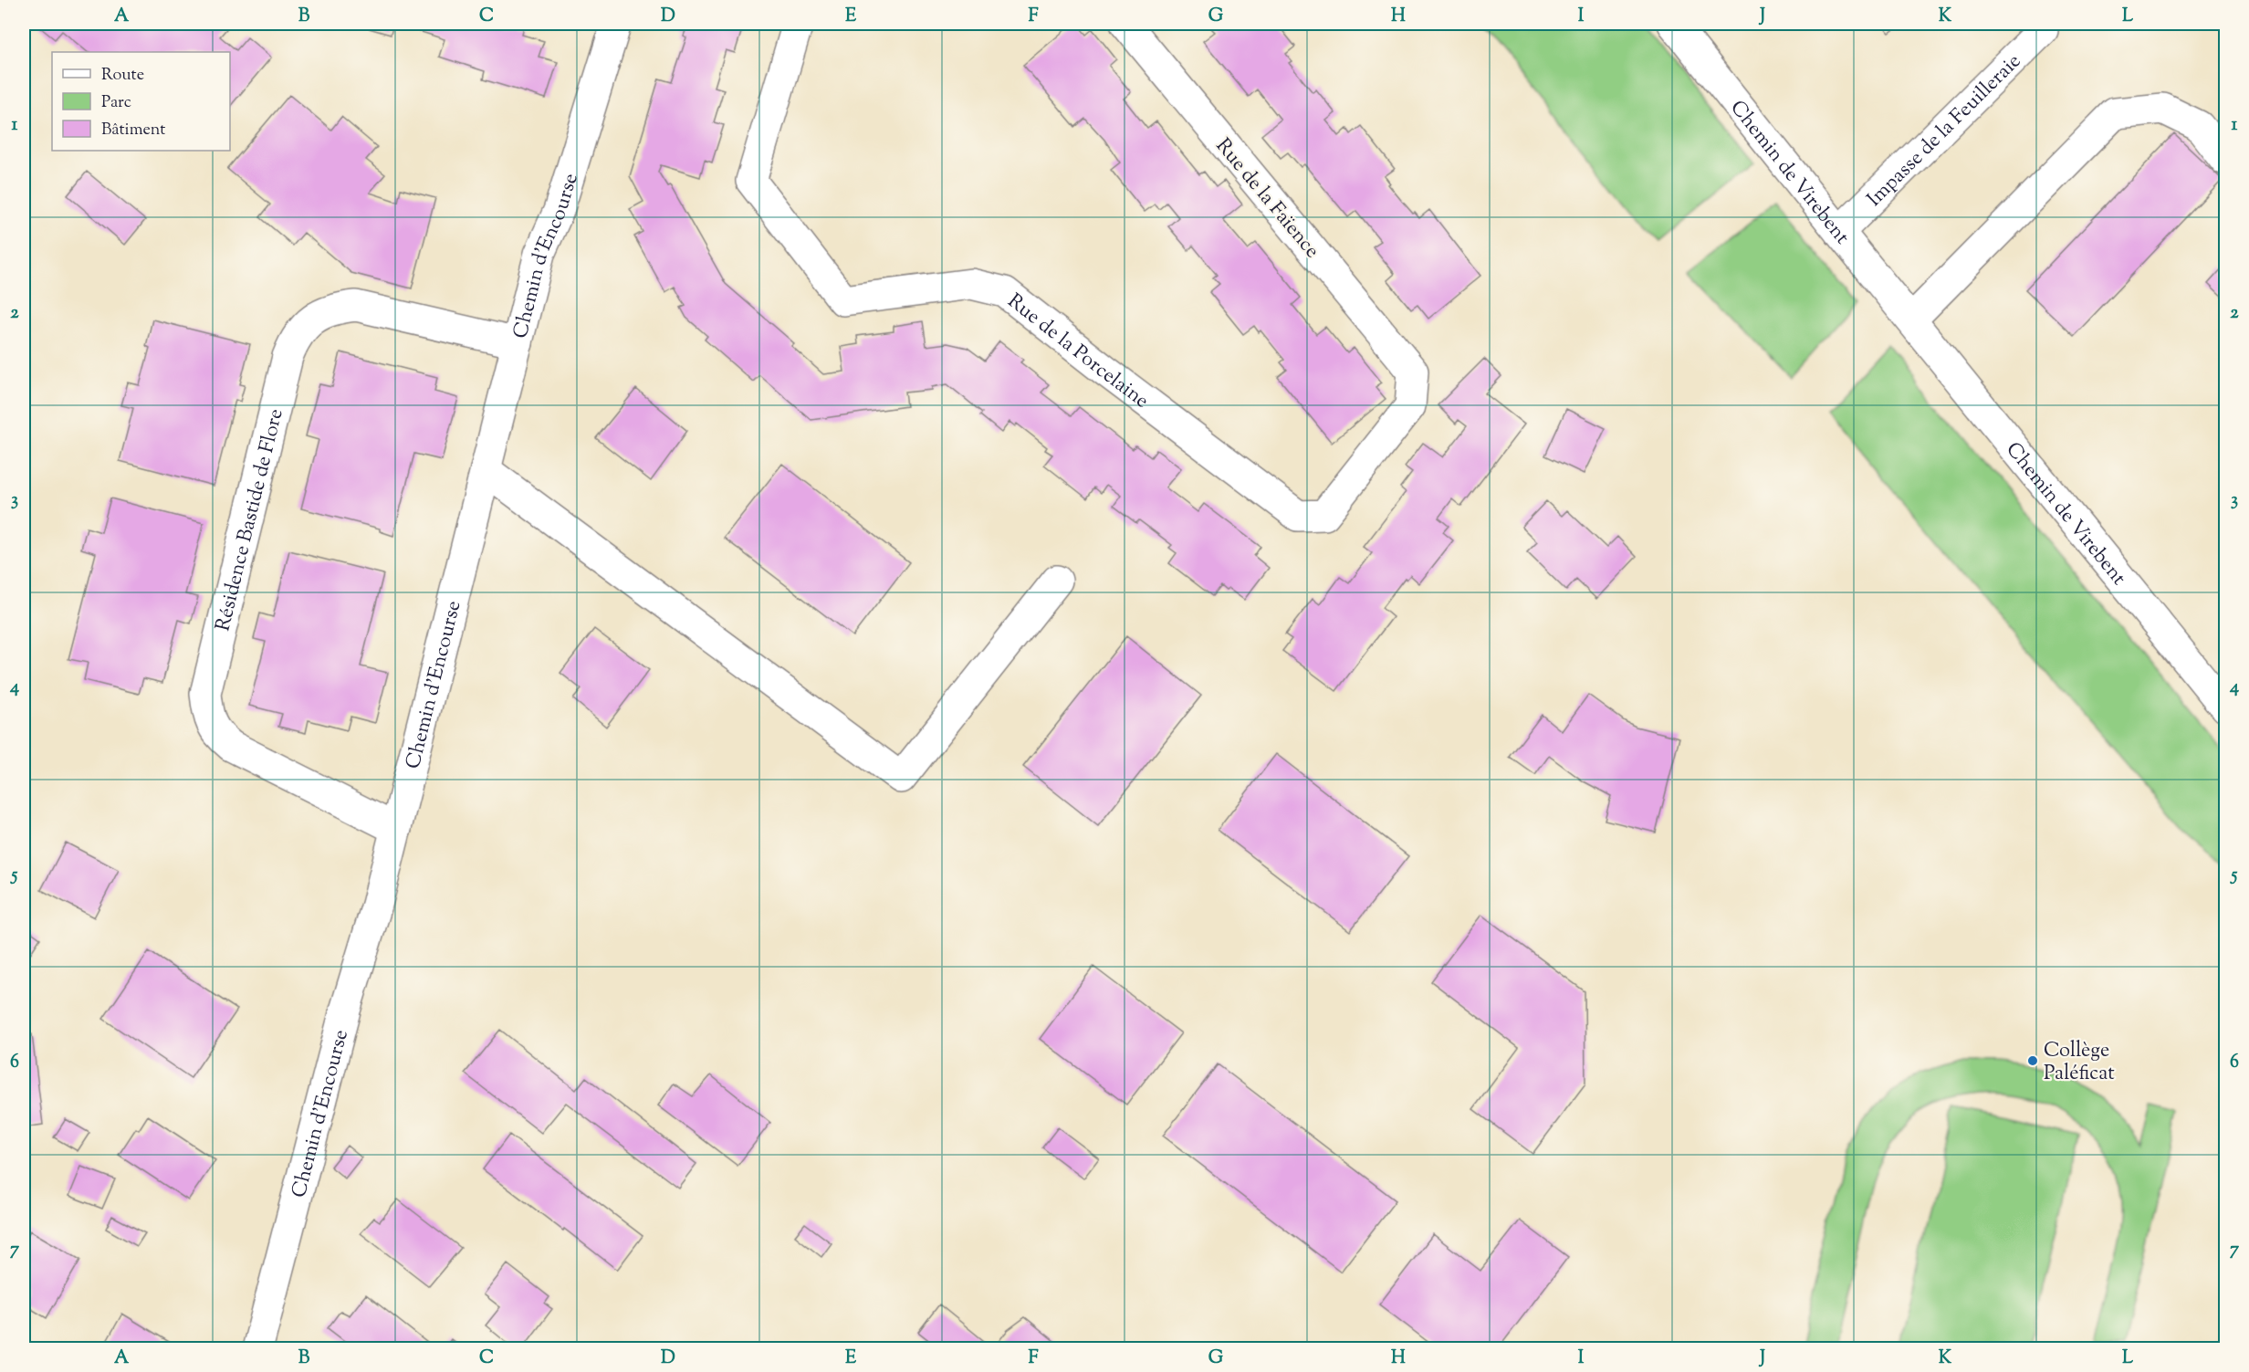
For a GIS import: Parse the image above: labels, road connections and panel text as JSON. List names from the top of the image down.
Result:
{
  "streets": {
    "street": [
      "Impasse de la Feuilleraie",
      "Chemin de Virebent",
      "Rue de la Faïence",
      "Chemin d'Encourse",
      "Rue de la Porcelaine",
      "Résidence Bastide de Flore"
    ]
  },
  "crossings": [
    ["Impasse de la Feuilleraie", "Chemin de Virebent"],
    ["Rue de la Faïence", "Rue de la Porcelaine"],
    ["Chemin d'Encourse", "Résidence Bastide de Flore"]
  ],
  "places": ["Collège Paléficat"],
  "legend": ["Route", "Parc", "Bâtiment"],
  "grid": {
    "columns": [
      "A",
      "B",
      "C",
      "D",
      "E",
      "F",
      "G",
      "H",
      "I",
      "J",
      "K",
      "L"
    ],
    "rows": [
      "1",
      "2",
      "3",
      "4",
      "5",
      "6",
      "7"
    ]
  }
}
